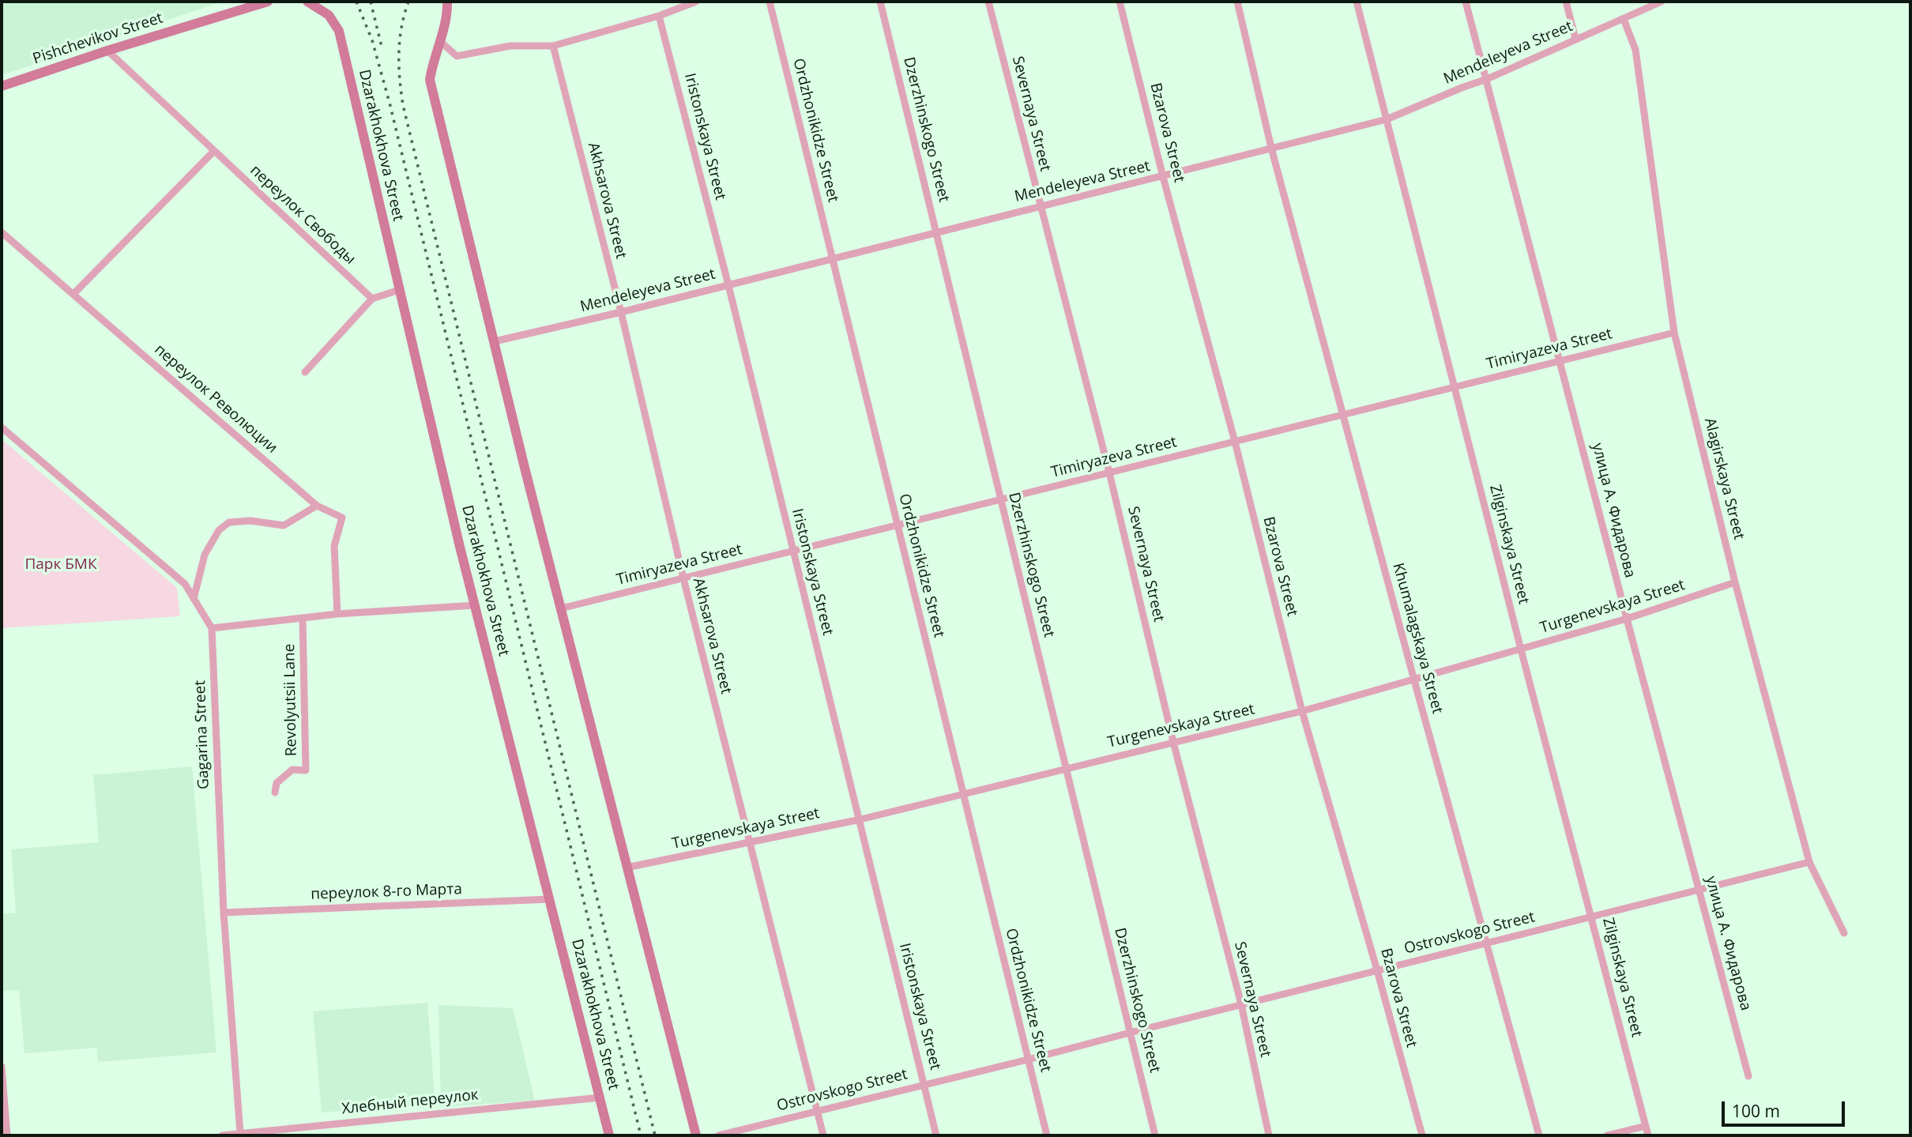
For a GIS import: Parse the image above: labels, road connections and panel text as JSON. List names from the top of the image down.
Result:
{
  "streets": {
    "street": [
      "Pishchevikov Street",
      "Mendeleyeva Street",
      "Severnaya Street",
      "Dzerzhinskogo Street",
      "Ordzhonikidze Street",
      "Bzarova Street",
      "Iristonskaya Street",
      "Dzarakhokhova Street",
      "Akhsarova Street",
      "переулок Свободы",
      "Timiryazeva Street",
      "переулок Революции",
      "Alagirskaya Street",
      "улица А. Фидарова",
      "Zilginskaya Street",
      "Turgenevskaya Street",
      "Khumalagskaya Street",
      "Revolyutsii Lane",
      "Gagarina Street",
      "переулок 8-го Марта",
      "Ostrovskogo Street",
      "Хлебный переулок"
    ]
  },
  "crossings": [
    ["Pishchevikov Street", "переулок Свободы"],
    ["Mendeleyeva Street", "Severnaya Street"],
    ["Mendeleyeva Street", "Dzerzhinskogo Street"],
    ["Mendeleyeva Street", "Ordzhonikidze Street"],
    ["Mendeleyeva Street", "Bzarova Street"],
    ["Mendeleyeva Street", "Iristonskaya Street"],
    ["Mendeleyeva Street", "Akhsarova Street"],
    ["Mendeleyeva Street", "Alagirskaya Street"],
    ["Mendeleyeva Street", "улица А. Фидарова"],
    ["Mendeleyeva Street", "Zilginskaya Street"],
    ["Mendeleyeva Street", "Khumalagskaya Street"],
    ["Severnaya Street", "Timiryazeva Street"],
    ["Severnaya Street", "Turgenevskaya Street"],
    ["Severnaya Street", "Ostrovskogo Street"],
    ["Dzerzhinskogo Street", "Timiryazeva Street"],
    ["Dzerzhinskogo Street", "Turgenevskaya Street"],
    ["Dzerzhinskogo Street", "Ostrovskogo Street"],
    ["Ordzhonikidze Street", "Timiryazeva Street"],
    ["Ordzhonikidze Street", "Turgenevskaya Street"],
    ["Ordzhonikidze Street", "Ostrovskogo Street"],
    ["Bzarova Street", "Timiryazeva Street"],
    ["Bzarova Street", "Turgenevskaya Street"],
    ["Bzarova Street", "Ostrovskogo Street"],
    ["Iristonskaya Street", "Timiryazeva Street"],
    ["Iristonskaya Street", "Turgenevskaya Street"],
    ["Iristonskaya Street", "Ostrovskogo Street"],
    ["Dzarakhokhova Street", "переулок 8-го Марта"],
    ["Dzarakhokhova Street", "Хлебный переулок"],
    ["Akhsarova Street", "Timiryazeva Street"],
    ["Akhsarova Street", "Turgenevskaya Street"],
    ["Akhsarova Street", "Ostrovskogo Street"],
    ["Timiryazeva Street", "Alagirskaya Street"],
    ["Timiryazeva Street", "улица А. Фидарова"],
    ["Timiryazeva Street", "Zilginskaya Street"],
    ["Timiryazeva Street", "Khumalagskaya Street"],
    ["Alagirskaya Street", "Turgenevskaya Street"],
    ["Alagirskaya Street", "Ostrovskogo Street"],
    ["улица А. Фидарова", "Turgenevskaya Street"],
    ["улица А. Фидарова", "Ostrovskogo Street"],
    ["Zilginskaya Street", "Turgenevskaya Street"],
    ["Zilginskaya Street", "Ostrovskogo Street"],
    ["Turgenevskaya Street", "Khumalagskaya Street"],
    ["Khumalagskaya Street", "Ostrovskogo Street"],
    ["Gagarina Street", "переулок 8-го Марта"],
    ["Gagarina Street", "Хлебный переулок"]
  ],
  "parks": ["Парк БМК"],
  "scale_bar": "100 m"
}
